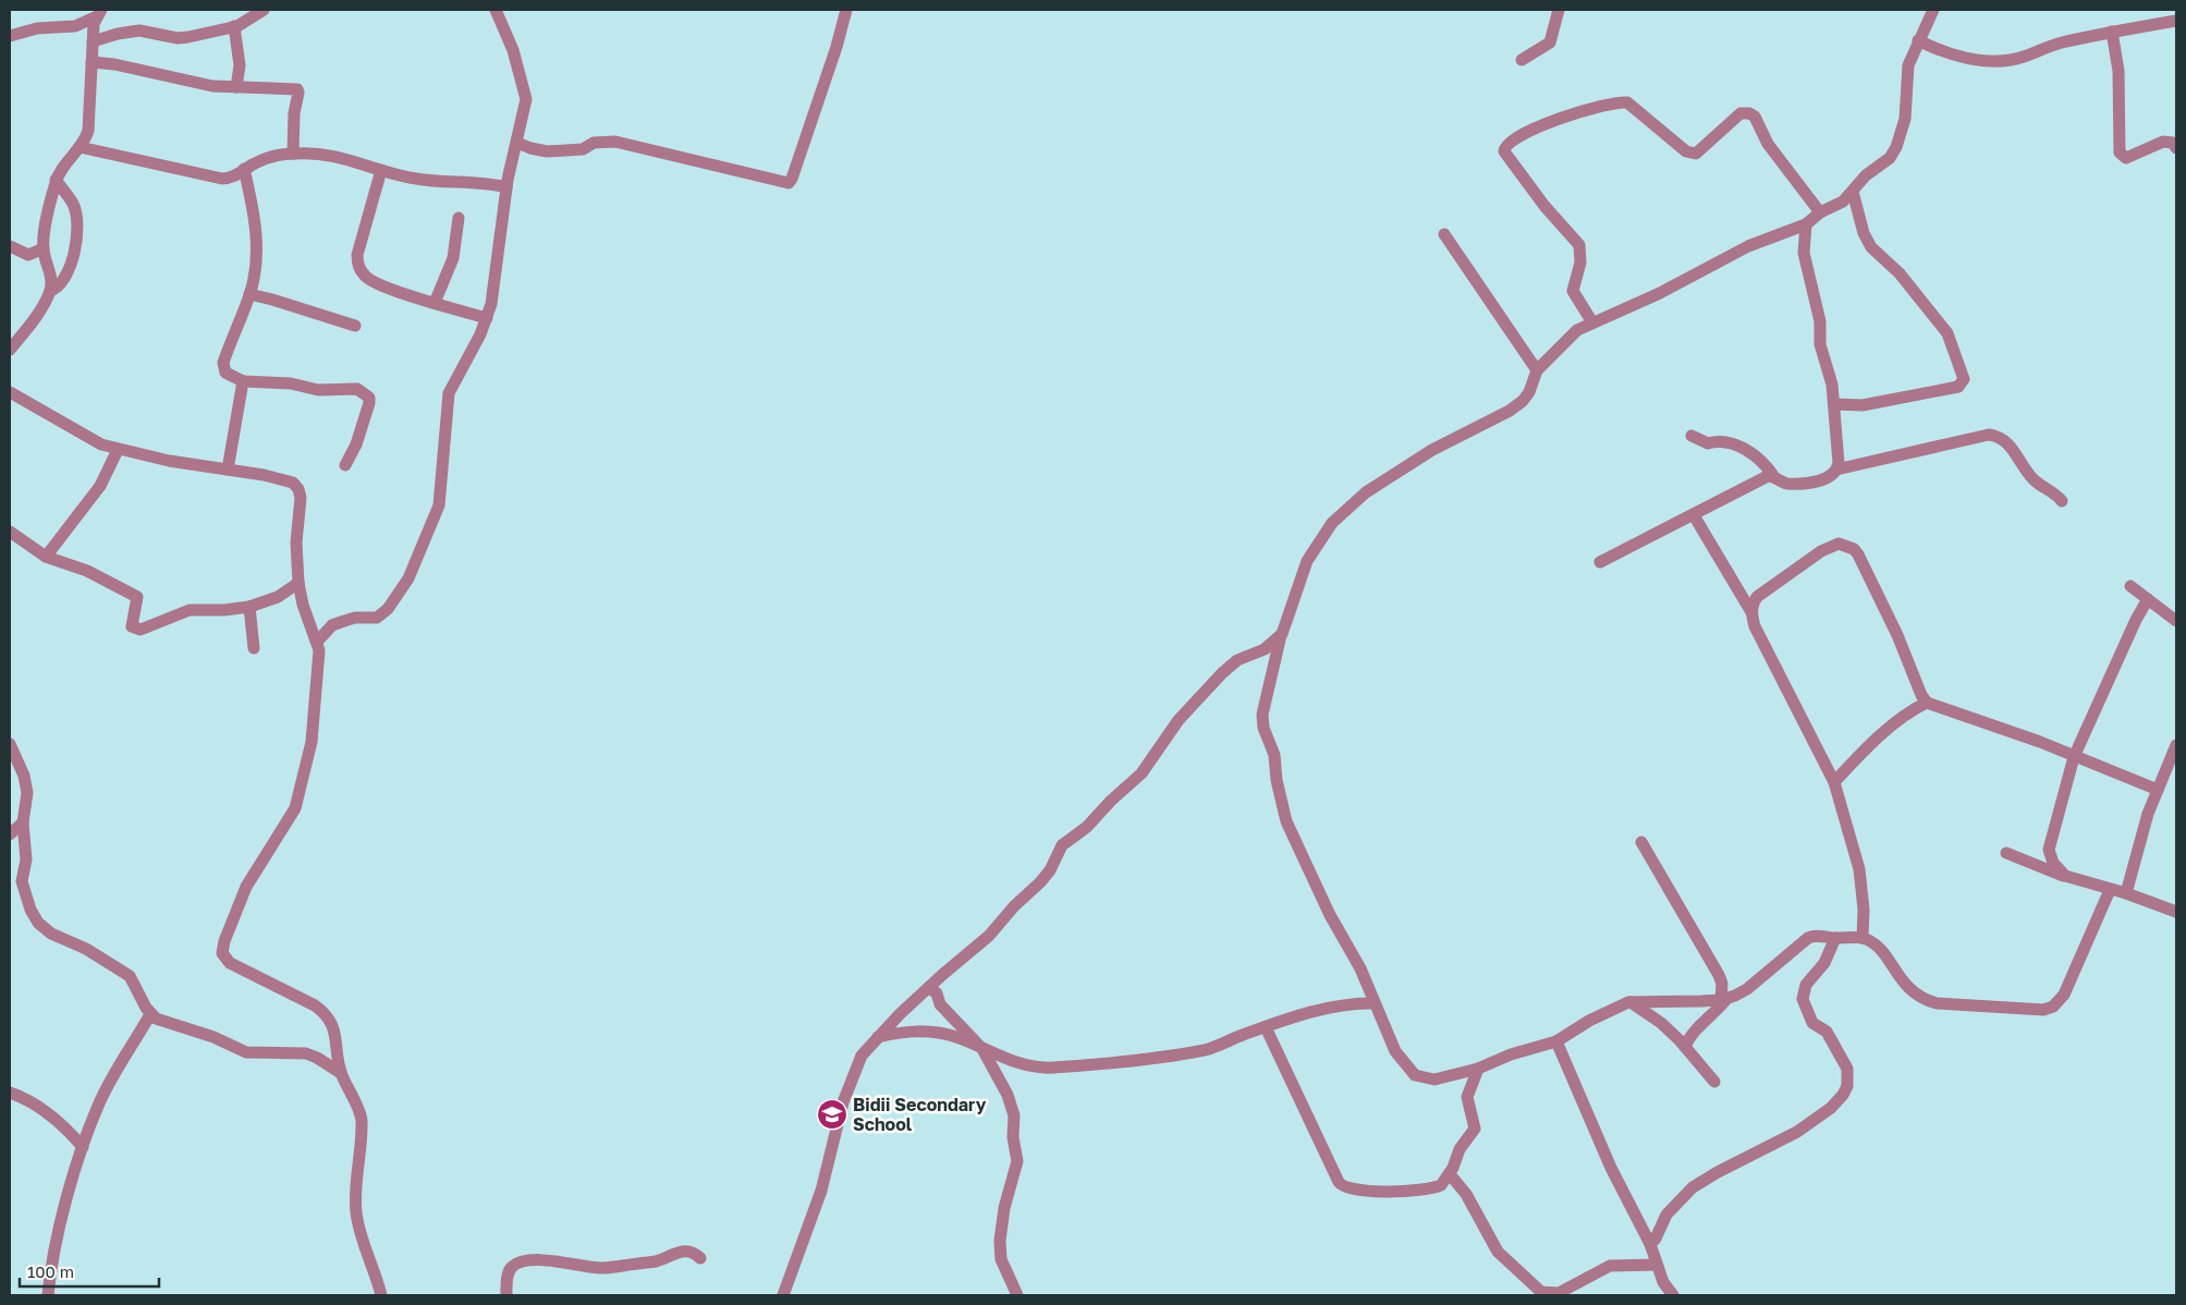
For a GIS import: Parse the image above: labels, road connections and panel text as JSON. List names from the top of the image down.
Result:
{
  "places": {
    "school or university": ["Bidii Secondary School"]
  },
  "scale_bar": "100 m"
}
